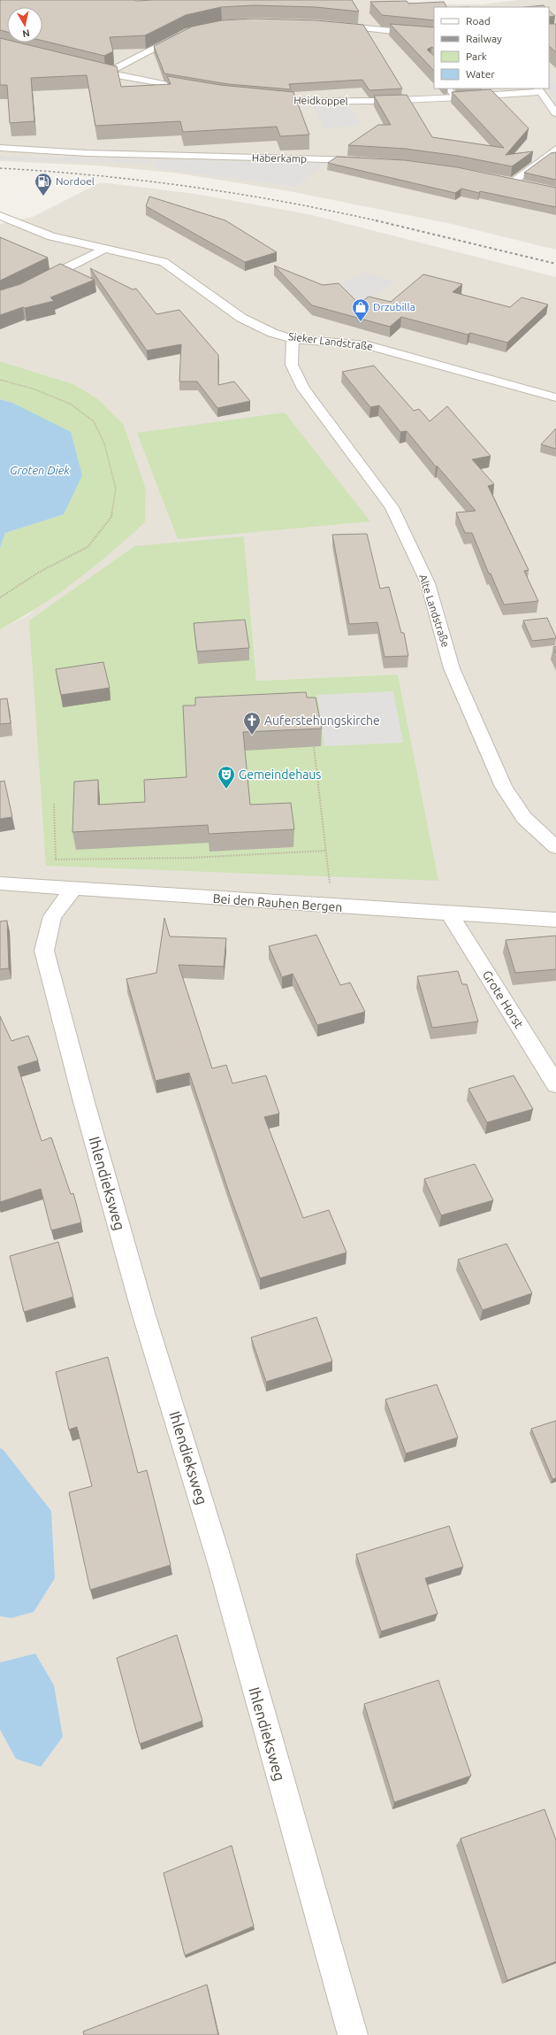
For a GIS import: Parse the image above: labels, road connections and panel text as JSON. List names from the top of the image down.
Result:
{
  "streets": {
    "street": [
      "Heidkoppel",
      "Haberkamp",
      "Sieker Landstraße",
      "Alte Landstraße",
      "Bei den Rauhen Bergen",
      "Grote Horst",
      "Ihlendieksweg"
    ]
  },
  "crossings": [
    ["Sieker Landstraße", "Alte Landstraße"],
    ["Bei den Rauhen Bergen", "Grote Horst"],
    ["Bei den Rauhen Bergen", "Ihlendieksweg"]
  ],
  "water": ["Groten Diek"],
  "places": {
    "fuel station": ["Nordoel"],
    "shop": ["Drzubilla"],
    "church": ["Auferstehungskirche"],
    "theatre": ["Gemeindehaus"]
  },
  "legend": [
    "Road",
    "Railway",
    "Park",
    "Water"
  ],
  "north": "bottom"
}
